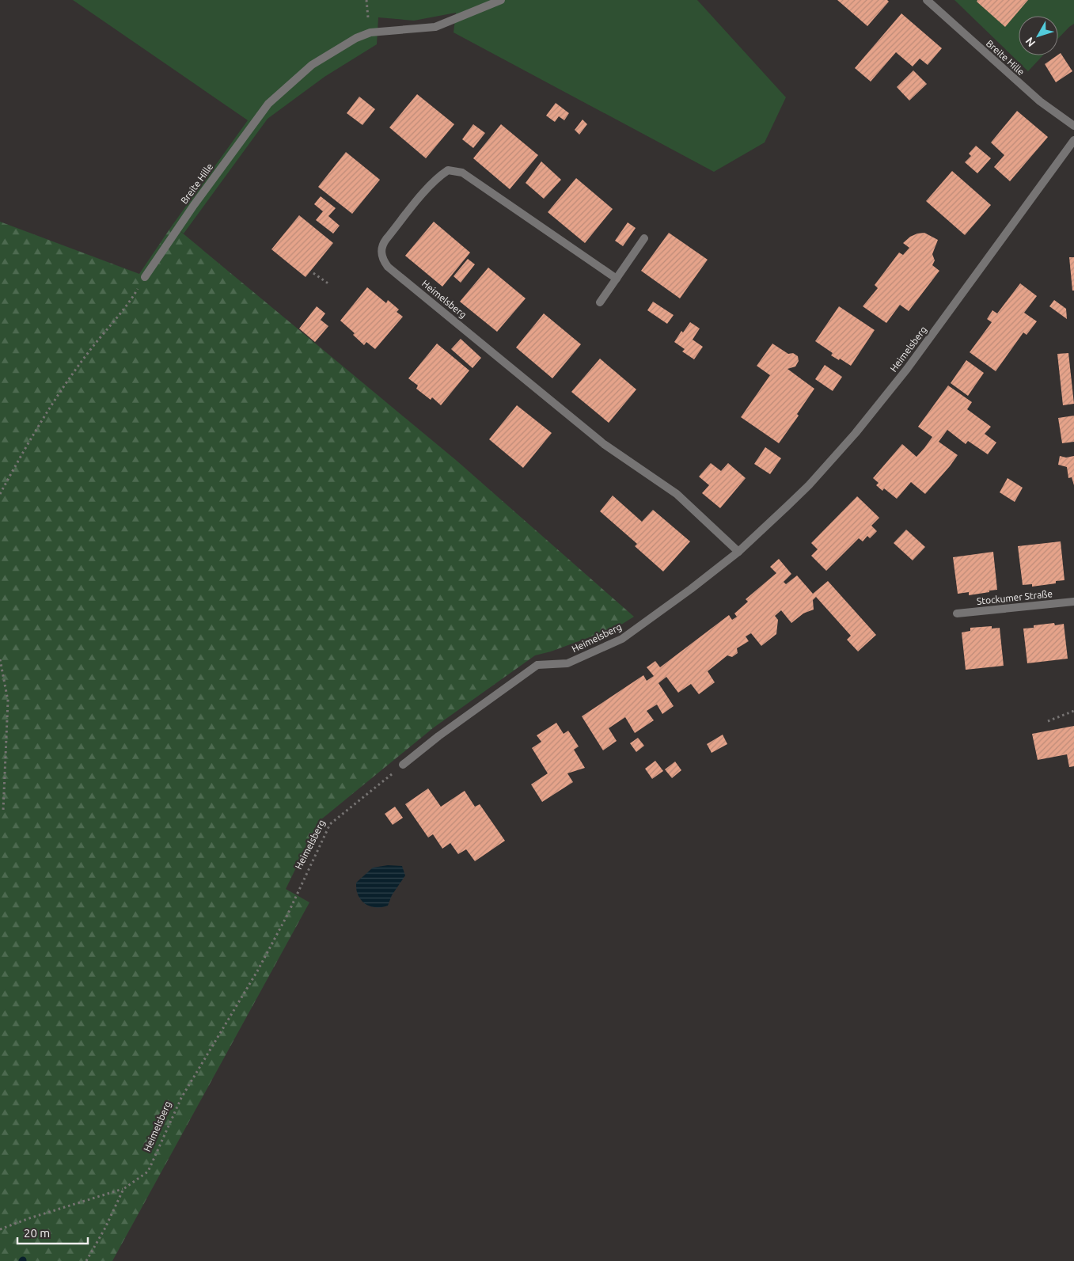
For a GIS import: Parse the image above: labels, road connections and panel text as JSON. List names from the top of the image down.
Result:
{
  "streets": {
    "street": ["Breite Hille", "Heimelsberg", "Stockumer Straße"]
  },
  "scale_bar": "20 m",
  "north": "bottom left"
}
